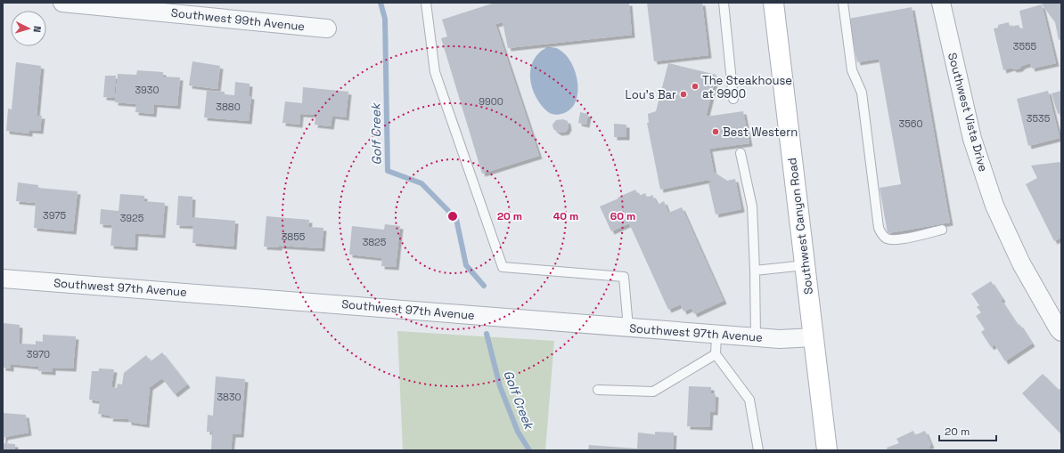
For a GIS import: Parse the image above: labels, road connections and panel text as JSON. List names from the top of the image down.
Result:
{
  "streets": {
    "main road": ["Southwest Canyon Road"],
    "street": ["Southwest 99th Avenue", "Southwest Vista Drive", "Southwest 97th Avenue"]
  },
  "crossings": [
    ["Southwest Canyon Road", "Southwest 97th Avenue"]
  ],
  "water": ["Golf Creek"],
  "places": ["The Steakhouse at 9900", "Lou's Bar", "Best Western"],
  "house_numbers": [
    "3555",
    "3930",
    "9900",
    "3880",
    "3535",
    "3560",
    "3975",
    "3925",
    "3855",
    "3825",
    "3970",
    "3830"
  ],
  "scale_bar": "20 m",
  "north": "right",
  "rings": ["20 m", "40 m", "60 m"]
}
